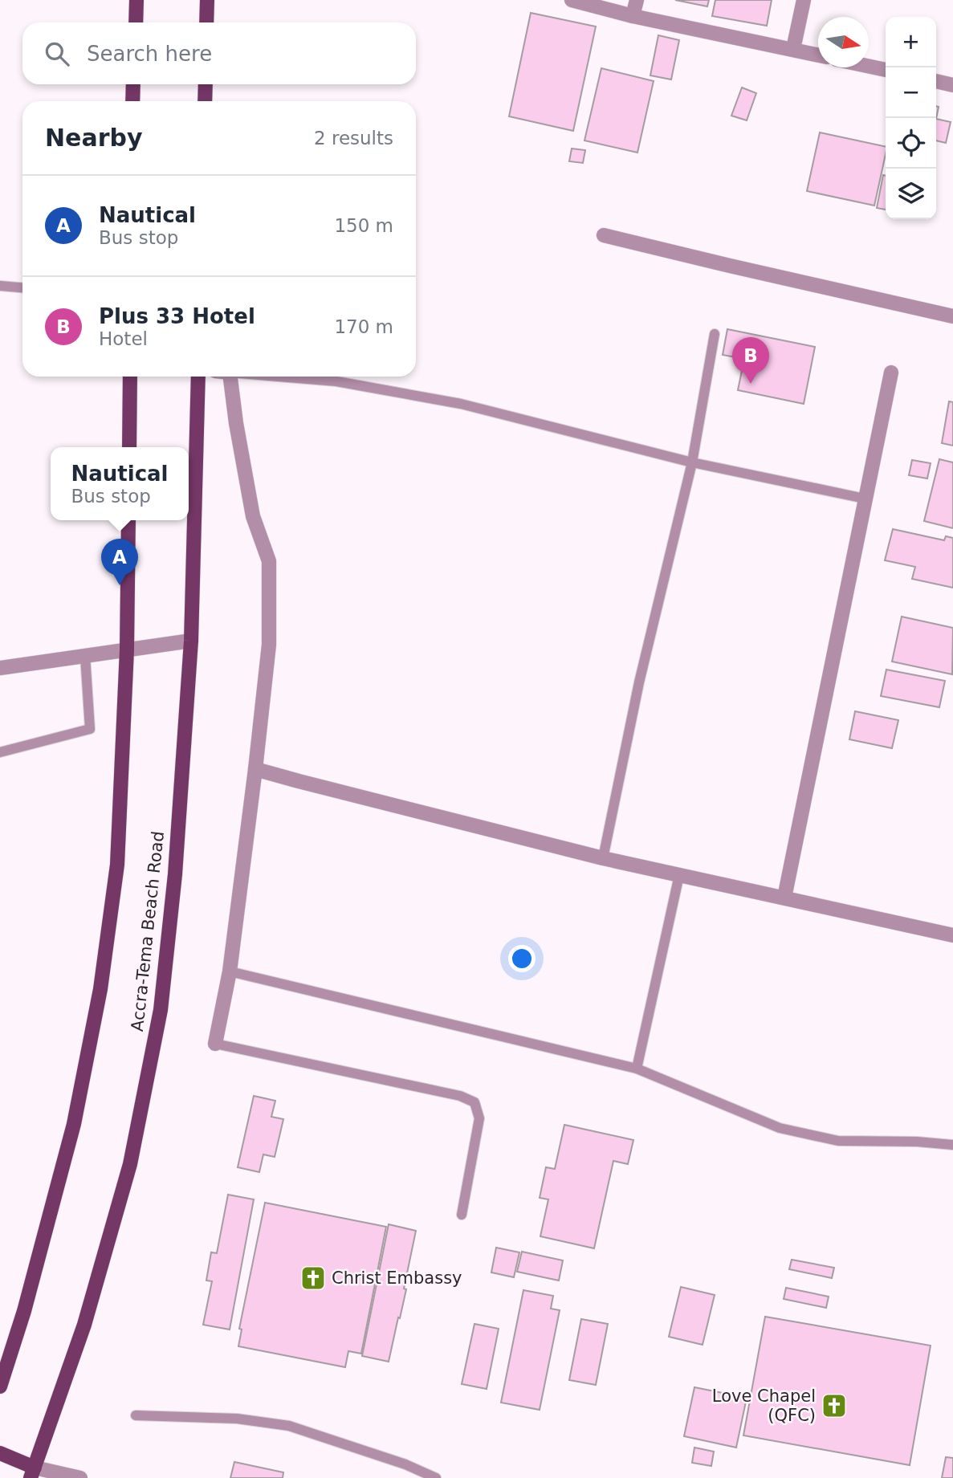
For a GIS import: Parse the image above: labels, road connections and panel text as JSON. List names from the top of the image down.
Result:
{
  "streets": {
    "main road": ["Accra-Tema Beach Road"]
  },
  "places": {
    "church": ["Christ Embassy", "Love Chapel (QFC)"]
  },
  "north": "right",
  "page": {
    "map_buttons": ["+", "−"],
    "search": "Search here",
    "heading": ["Nearby", "2 results"],
    "list": [
      {
        "mark": "A",
        "name": "Nautical",
        "note": "Bus stop",
        "value": "150 m"
      },
      {
        "mark": "B",
        "name": "Plus 33 Hotel",
        "note": "Hotel",
        "value": "170 m"
      }
    ],
    "pins": ["B", "A"],
    "popup": ["Nautical", "Bus stop"]
  }
}
